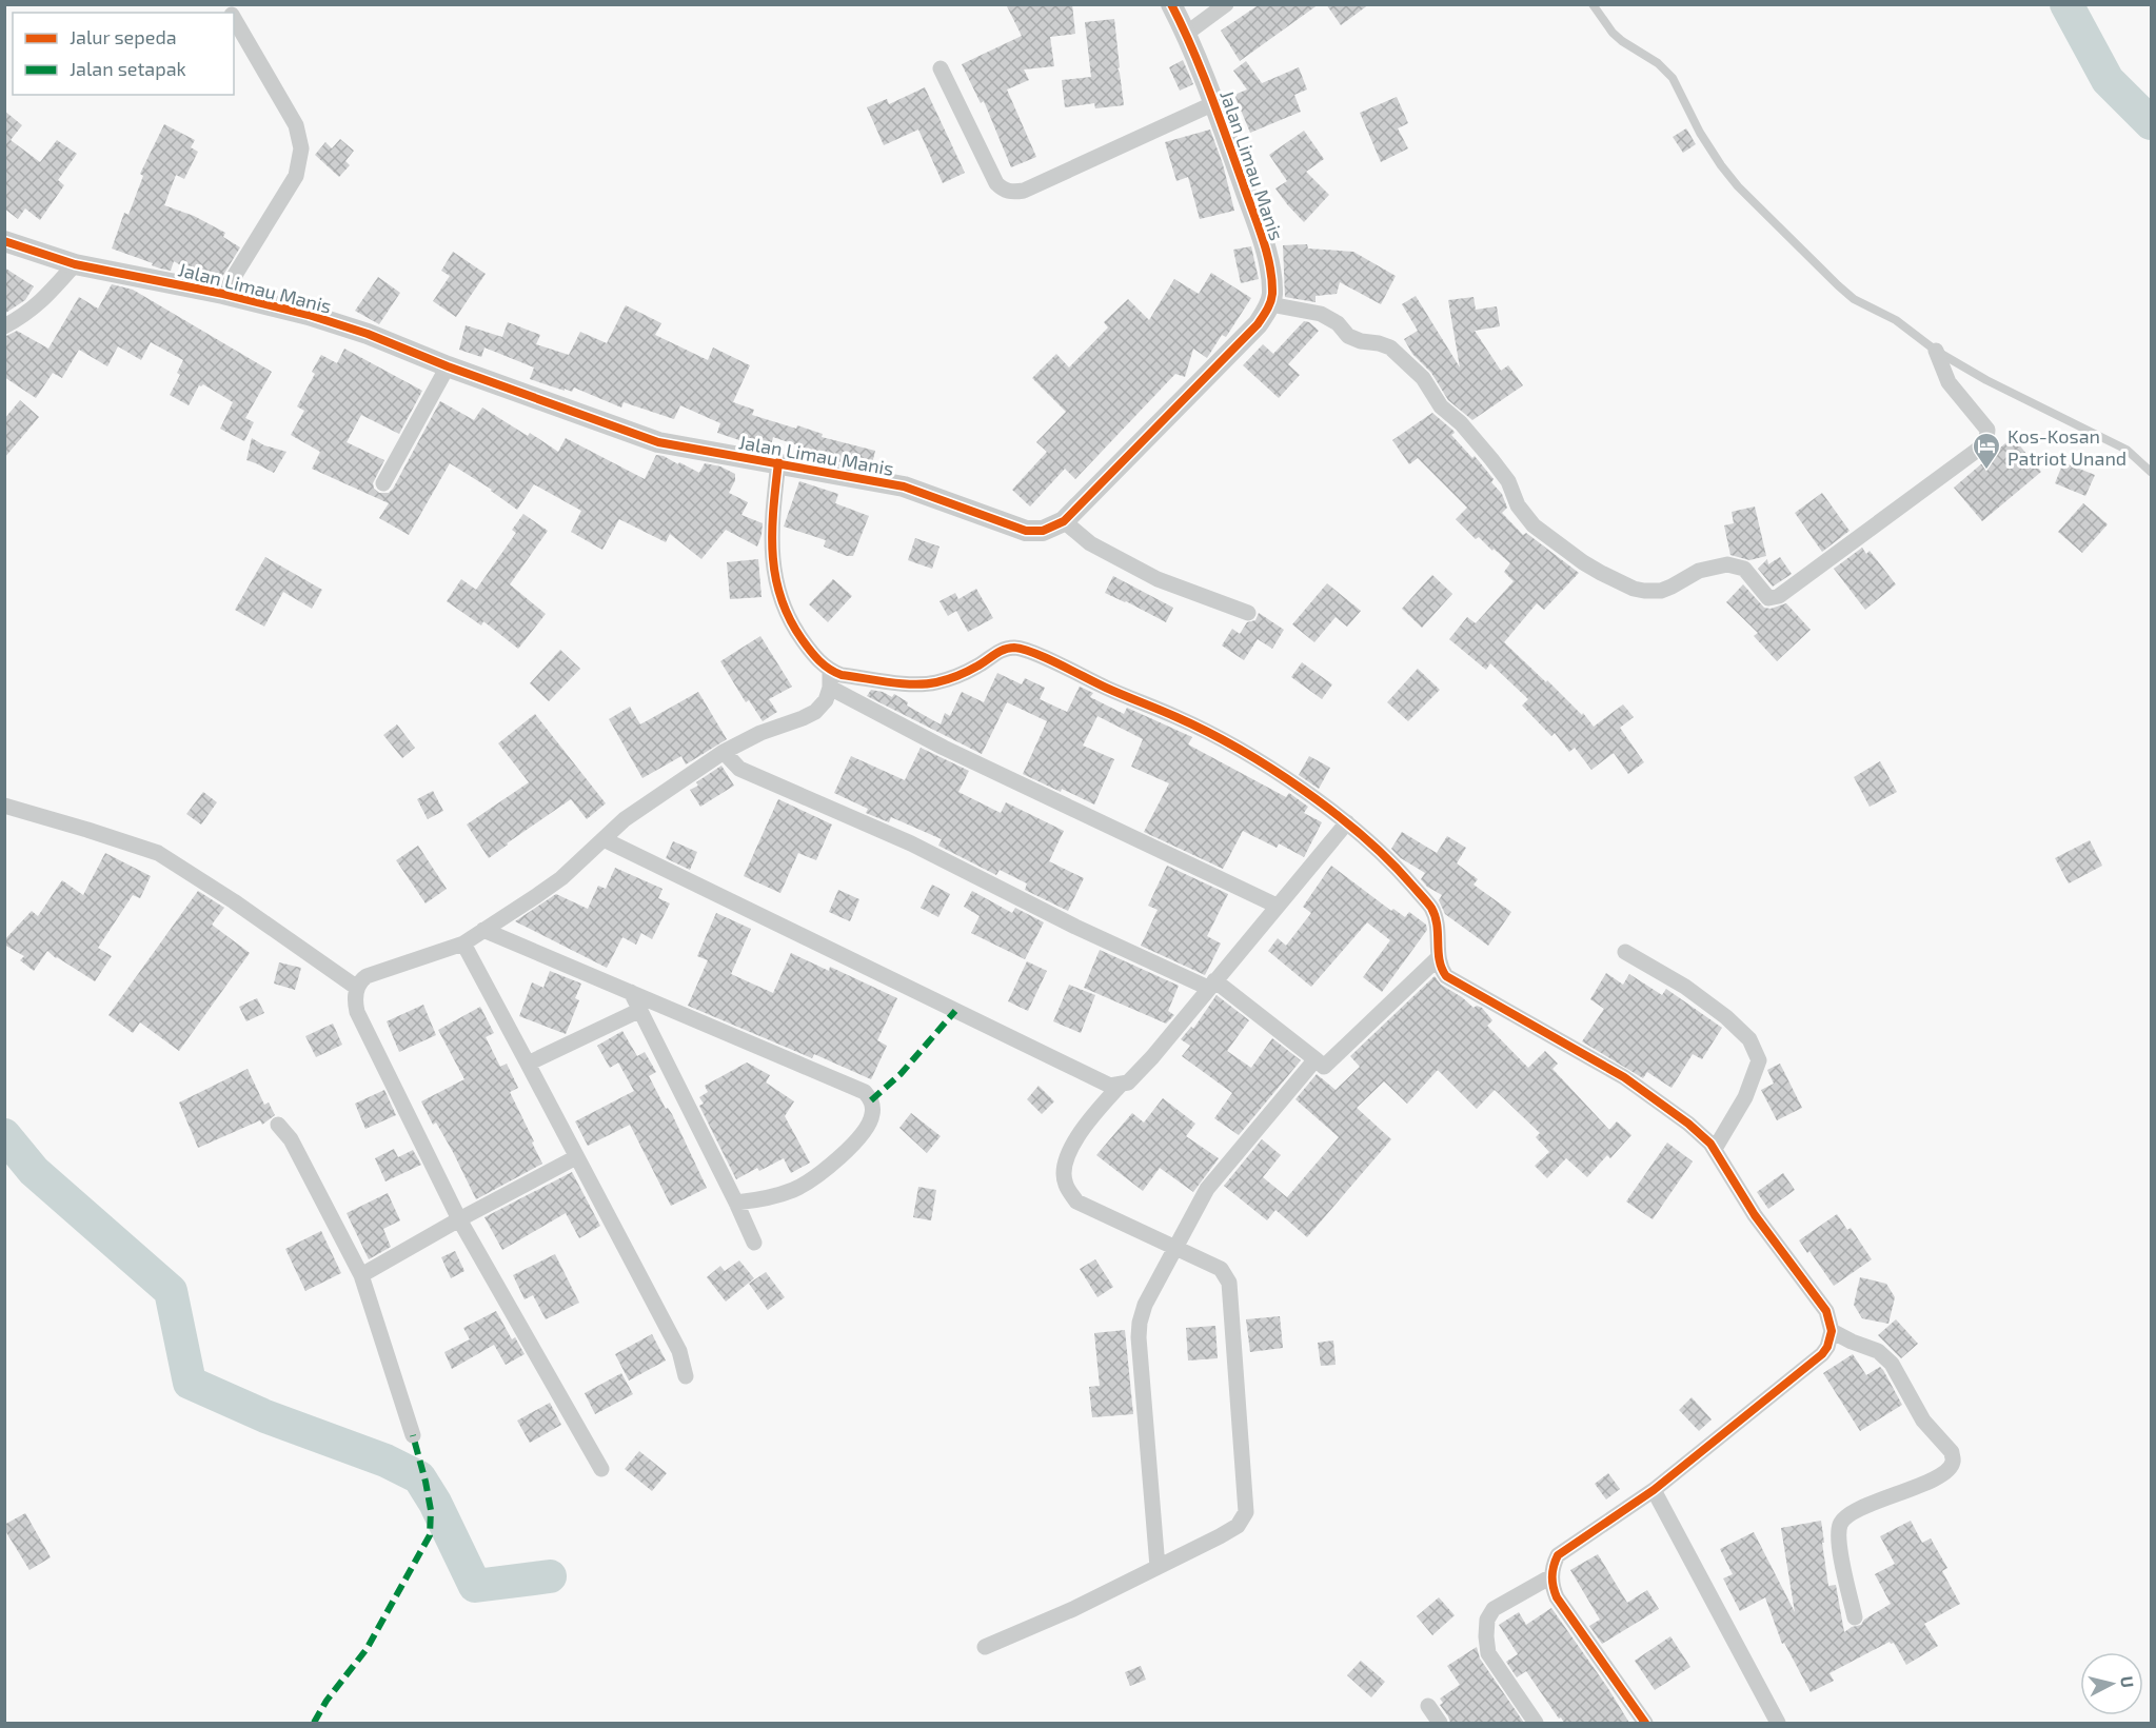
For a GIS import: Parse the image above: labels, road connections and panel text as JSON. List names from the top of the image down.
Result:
{
  "streets": {
    "street": ["Jalan Limau Manis"]
  },
  "places": {
    "hotel": ["Kos-Kosan Patriot Unand"]
  },
  "legend": ["Jalur sepeda", "Jalan setapak"],
  "north": "right"
}
